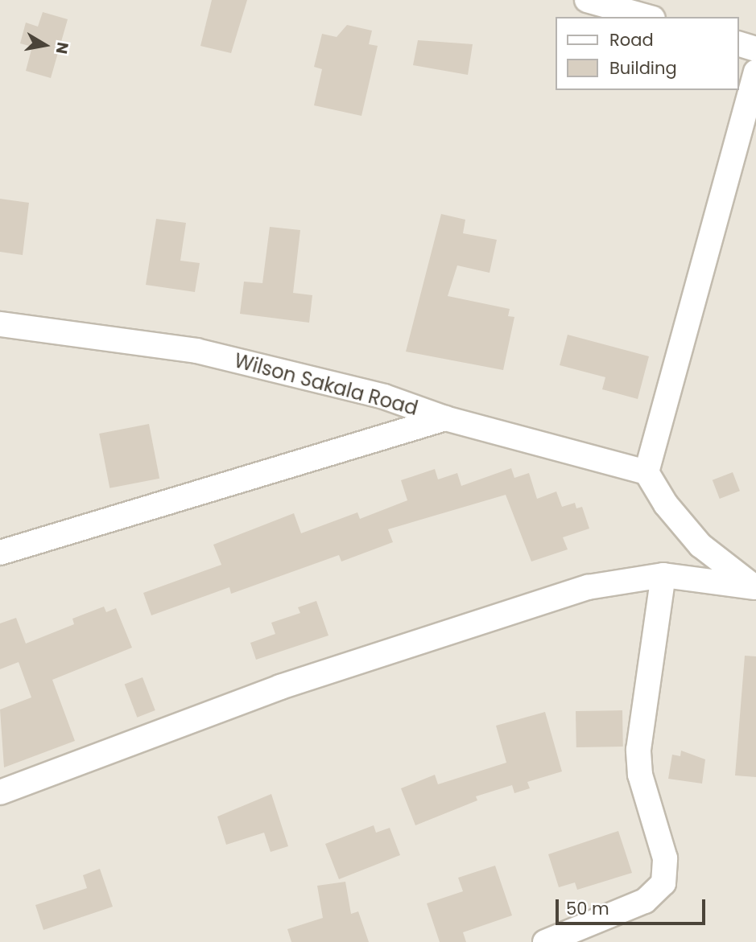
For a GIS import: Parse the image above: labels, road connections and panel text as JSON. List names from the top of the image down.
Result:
{
  "streets": {
    "street": ["Wilson Sakala Road"]
  },
  "legend": ["Road", "Building"],
  "scale_bar": "50 m",
  "north": "right"
}
